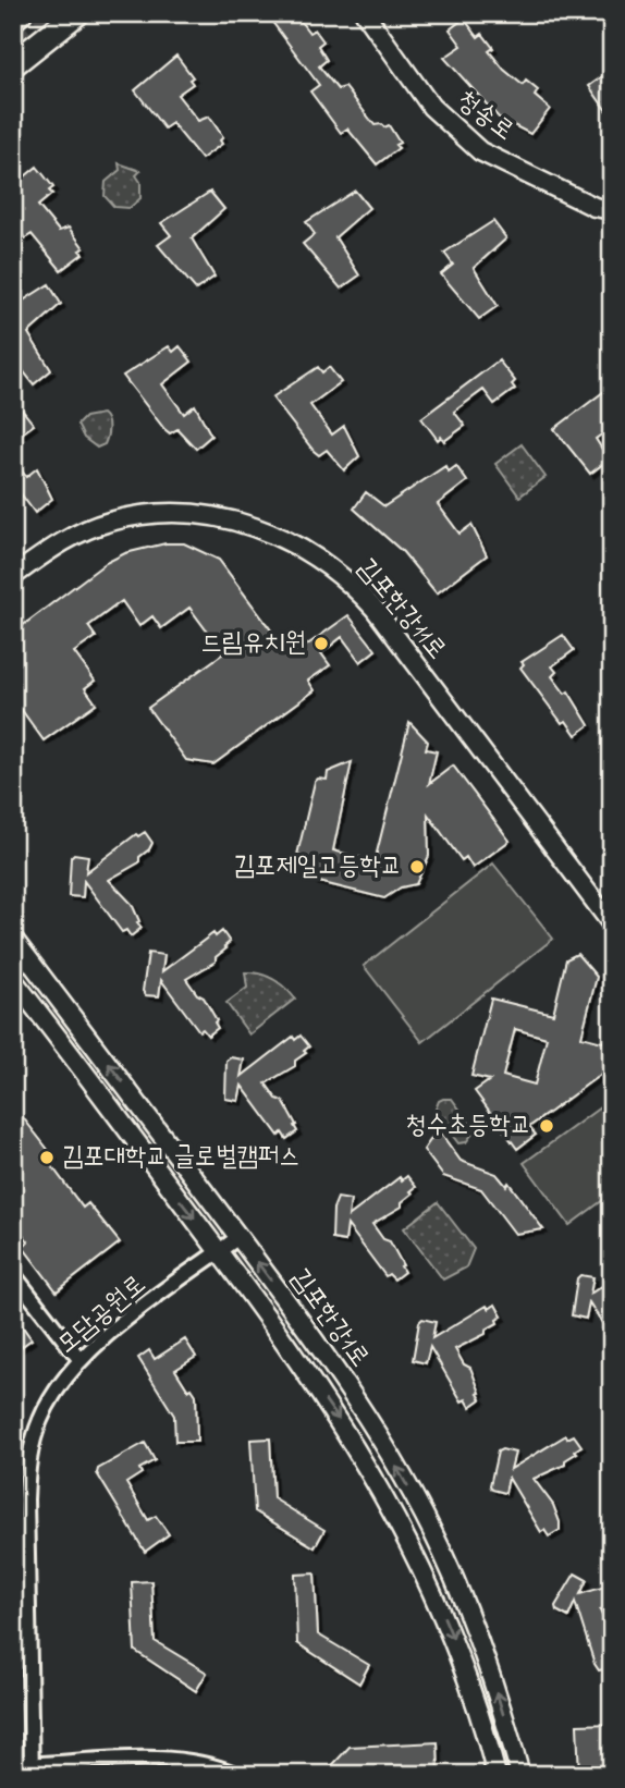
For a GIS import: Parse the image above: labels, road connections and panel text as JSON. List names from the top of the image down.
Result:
{
  "streets": {
    "street": [
      "청송로",
      "김포한강11로",
      "모담공원로",
      "김포한강1로"
    ]
  },
  "crossings": [
    ["모담공원로", "김포한강1로"]
  ],
  "places": [
    "드림유치원",
    "김포제일고등학교",
    "청수초등학교",
    "김포대학교 글로벌캠퍼스"
  ]
}
